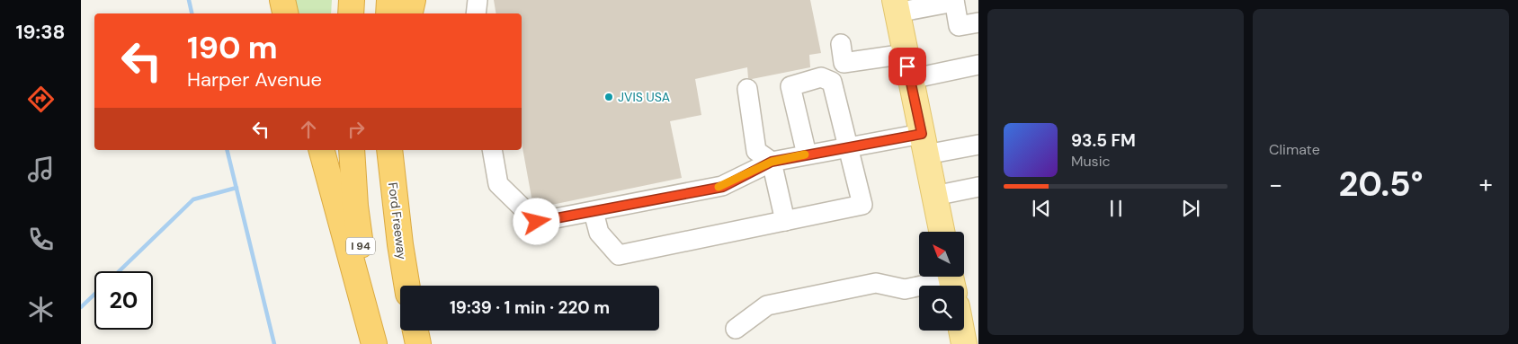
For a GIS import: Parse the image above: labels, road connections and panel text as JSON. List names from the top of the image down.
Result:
{
  "streets": {
    "highway": ["Ford Freeway", "I 94"]
  },
  "places": ["JVIS USA"],
  "north": "top left",
  "page": {
    "tabs": "19:38",
    "tile": "Climate",
    "turn": ["190 m", "Harper Avenue"],
    "song": ["93.5 FM", "Music"],
    "heat": ["−", "20.5°", "+"],
    "limit": "20",
    "trip": "19:39 · 1 min · 220 m"
  }
}
